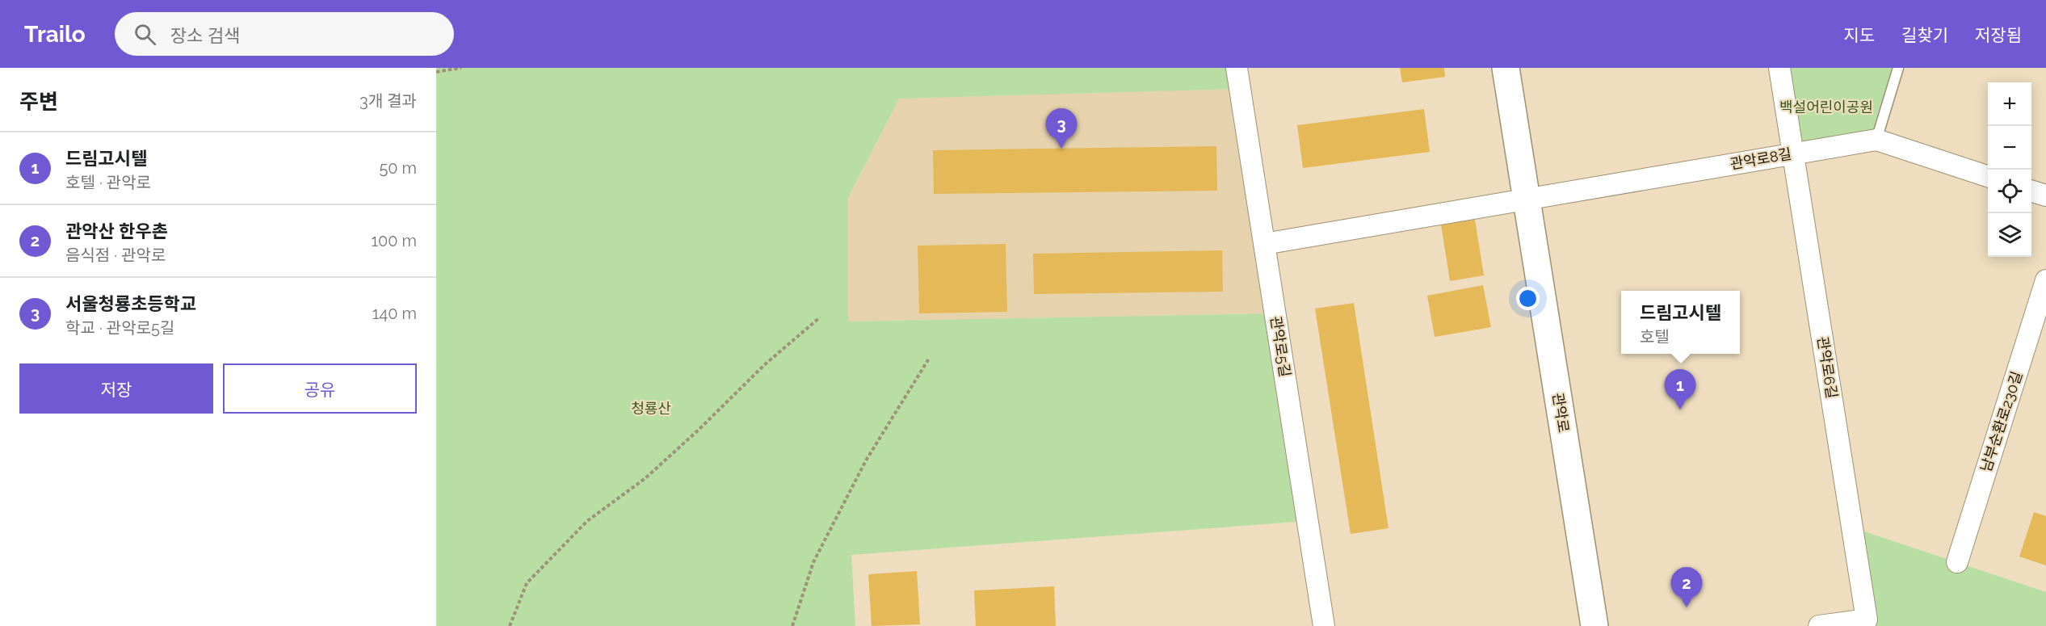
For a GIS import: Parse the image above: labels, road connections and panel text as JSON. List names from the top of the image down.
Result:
{
  "streets": {
    "main road": ["관악로"],
    "street": [
      "관악로8길",
      "관악로5길",
      "관악로6길",
      "남부순환로230길"
    ]
  },
  "crossings": [
    ["관악로8길", "관악로6길"],
    ["관악로8길", "관악로"]
  ],
  "parks": ["백설어린이공원", "청룡산"],
  "page": {
    "header": "Trailo",
    "search": "장소 검색",
    "nav": ["지도", "길찾기", "저장됨"],
    "heading": ["주변", "3개 결과"],
    "map_buttons": ["+", "−"],
    "pins": ["3", "1", "2"],
    "list": [
      {
        "mark": "1",
        "name": "드림고시텔",
        "note": "호텔 · 관악로",
        "value": "50 m"
      },
      {
        "mark": "2",
        "name": "관악산 한우촌",
        "note": "음식점 · 관악로",
        "value": "100 m"
      },
      {
        "mark": "3",
        "name": "서울청룡초등학교",
        "note": "학교 · 관악로5길",
        "value": "140 m"
      }
    ],
    "popup": ["드림고시텔", "호텔"],
    "buttons": ["저장", "공유"]
  }
}
